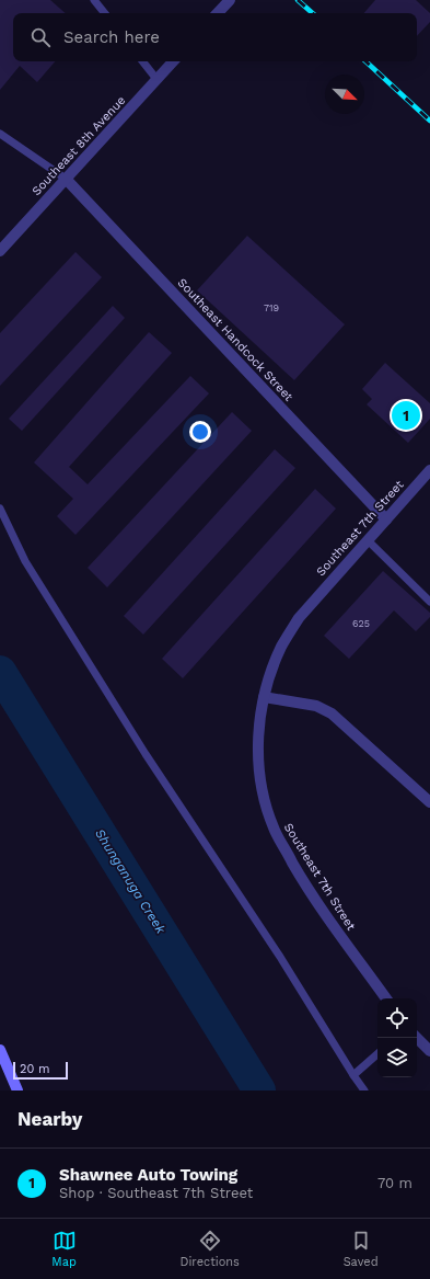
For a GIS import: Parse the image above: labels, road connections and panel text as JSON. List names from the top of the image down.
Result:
{
  "streets": {
    "street": ["Southeast 8th Avenue", "Southeast Handcock Street", "Southeast 7th Street"]
  },
  "crossings": [
    ["Southeast 8th Avenue", "Southeast Handcock Street"],
    ["Southeast Handcock Street", "Southeast 7th Street"]
  ],
  "water": ["Shunganuga Creek"],
  "house_numbers": ["719", "625"],
  "scale_bar": "20 m",
  "north": "bottom right",
  "page": {
    "search": "Search here",
    "pins": "1",
    "scale": "20 m",
    "heading": "Nearby",
    "list": [
      {
        "mark": "1",
        "name": "Shawnee Auto Towing",
        "note": "Shop · Southeast 7th Street",
        "value": "70 m"
      }
    ],
    "nav": ["Map", "Directions", "Saved"]
  }
}
